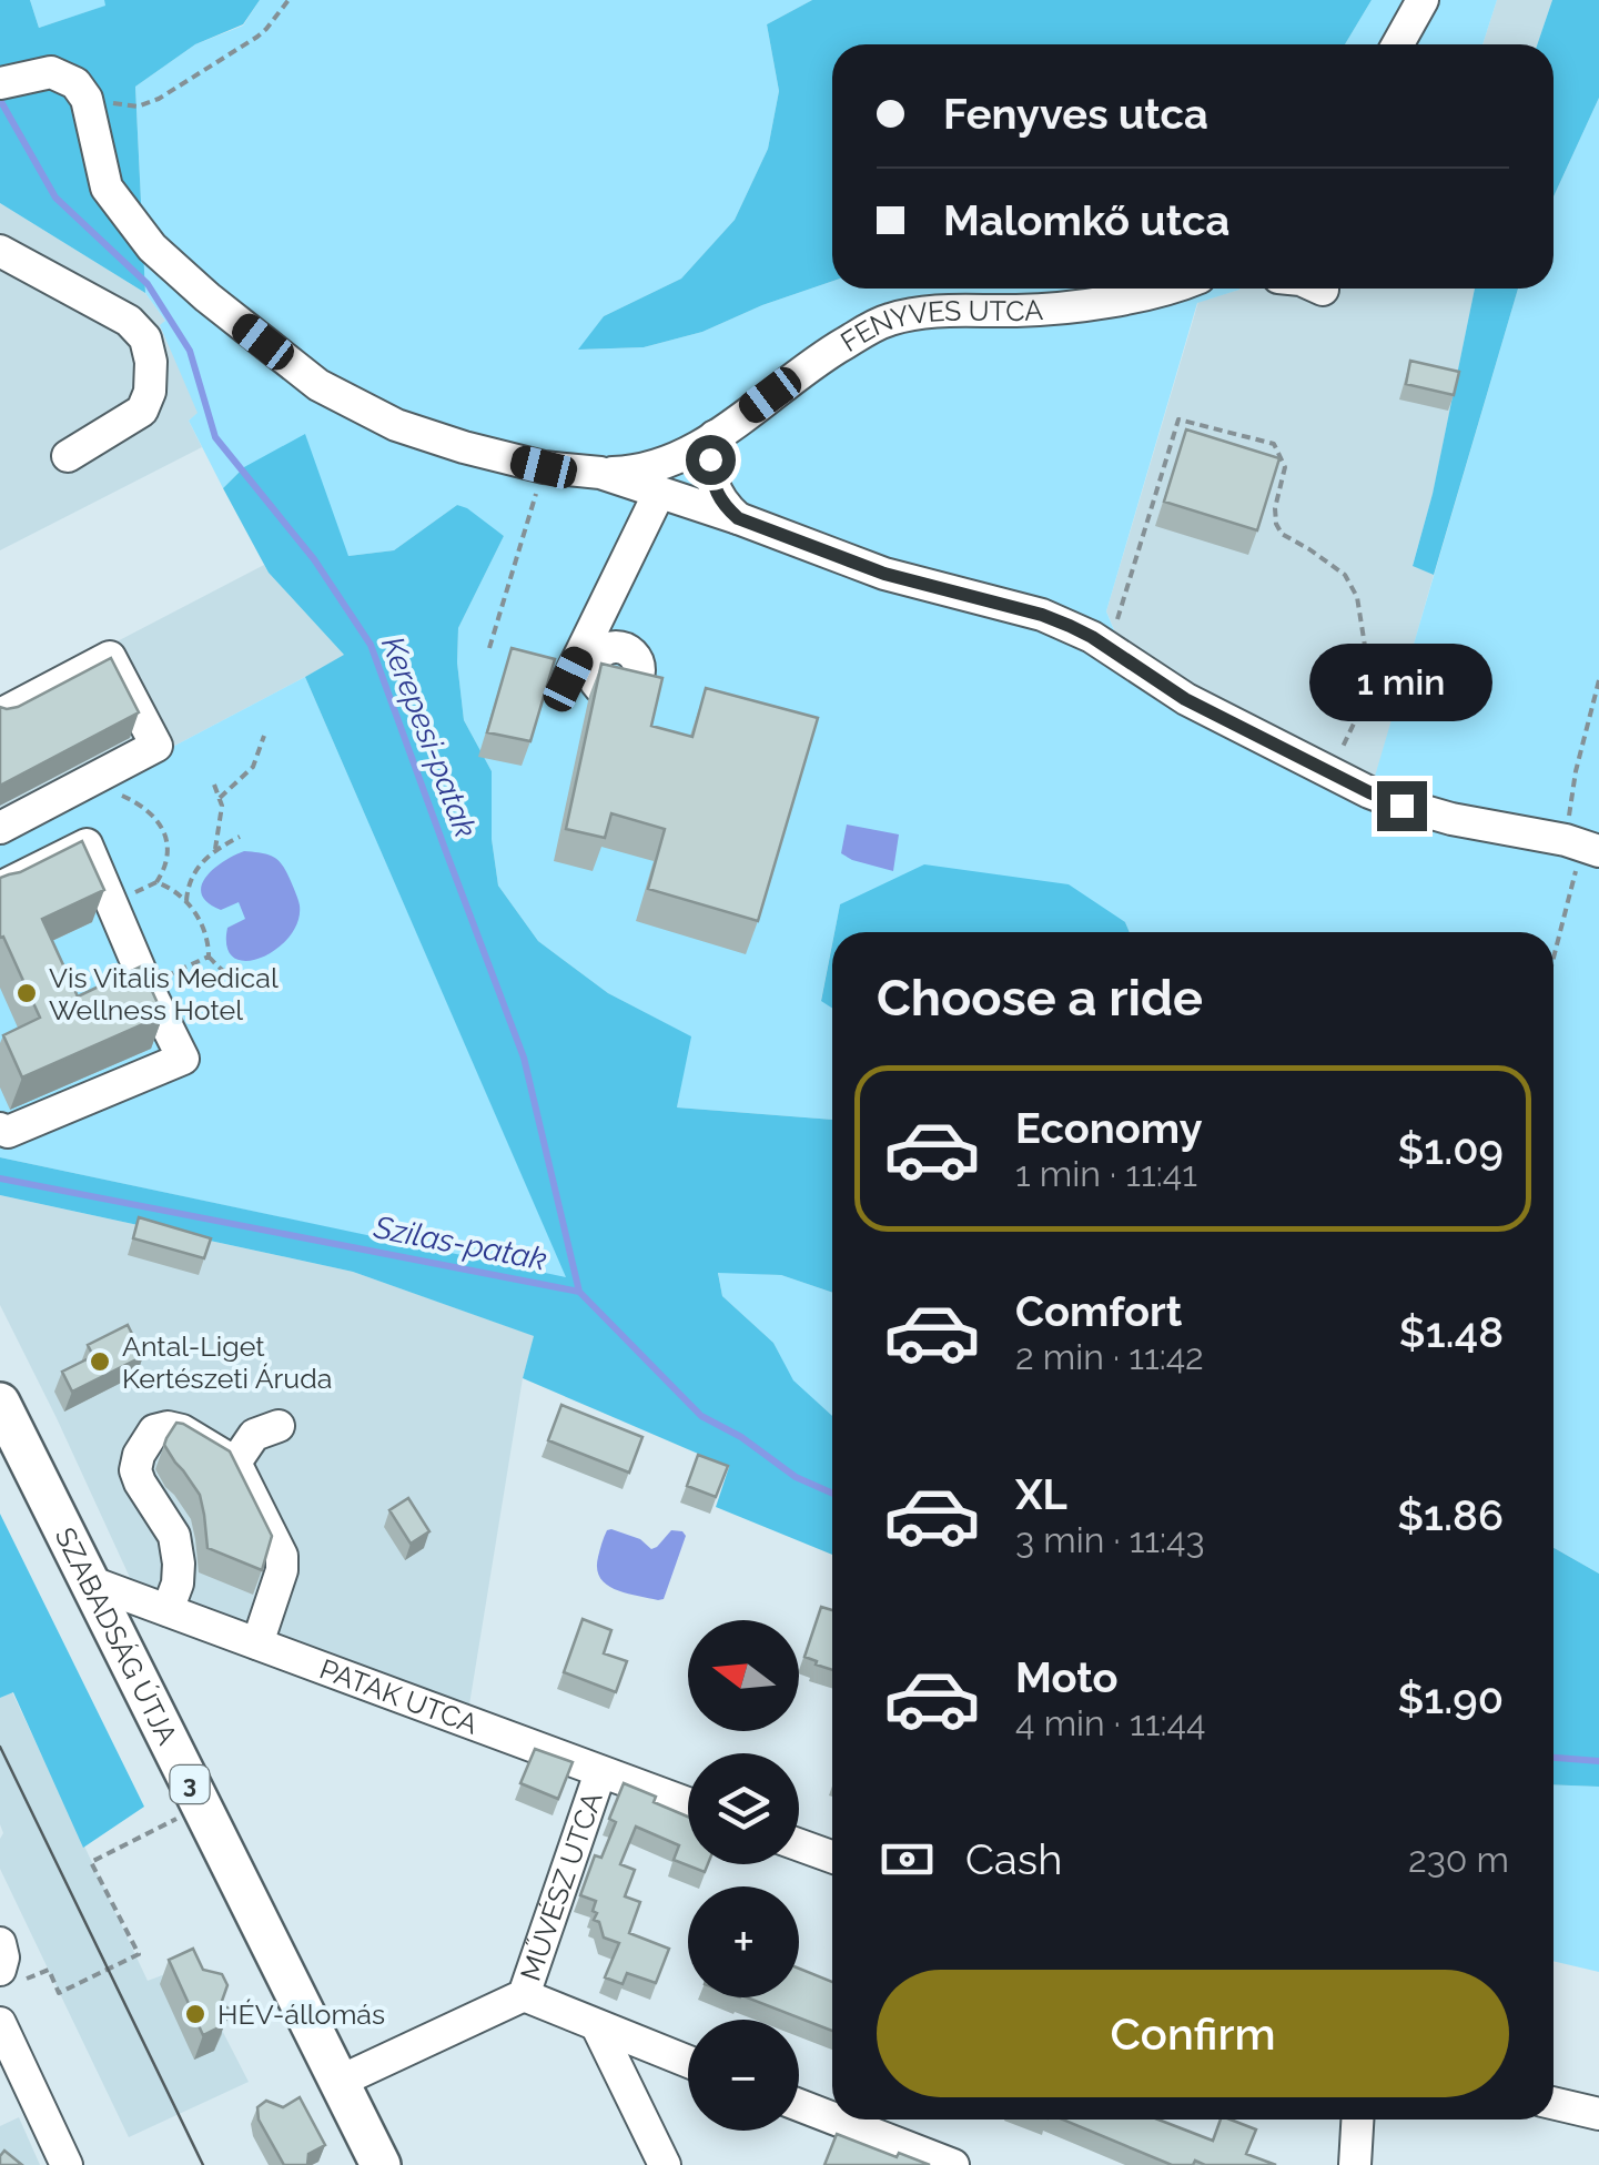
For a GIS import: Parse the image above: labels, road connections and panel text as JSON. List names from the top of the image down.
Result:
{
  "streets": {
    "main road": ["SZABADSÁG ÚTJA", "3"],
    "street": ["FENYVES UTCA", "PATAK UTCA", "MŰVÉSZ UTCA"]
  },
  "crossings": [
    ["SZABADSÁG ÚTJA", "PATAK UTCA"],
    ["SZABADSÁG ÚTJA", "MŰVÉSZ UTCA"],
    ["PATAK UTCA", "MŰVÉSZ UTCA"]
  ],
  "water": ["Kerepesi-patak", "Szilas-patak"],
  "places": ["Vis Vitalis Medical Wellness Hotel", "Antal-Liget Kertészeti Áruda", "HÉV-állomás"],
  "north": "left",
  "page": {
    "banner": ["Fenyves utca", "Malomkő utca"],
    "bubble": "1 min",
    "heading": "Choose a ride",
    "list": [
      {
        "name": "Economy",
        "note": "1 min · 11:41",
        "value": "$1.09"
      },
      {
        "name": "Comfort",
        "note": "2 min · 11:42",
        "value": "$1.48"
      },
      {
        "name": "XL",
        "note": "3 min · 11:43",
        "value": "$1.86"
      },
      {
        "name": "Moto",
        "note": "4 min · 11:44",
        "value": "$1.90"
      }
    ],
    "map_buttons": ["+", "−"],
    "pay": ["Cash", "230 m"],
    "buttons": "Confirm"
  }
}
